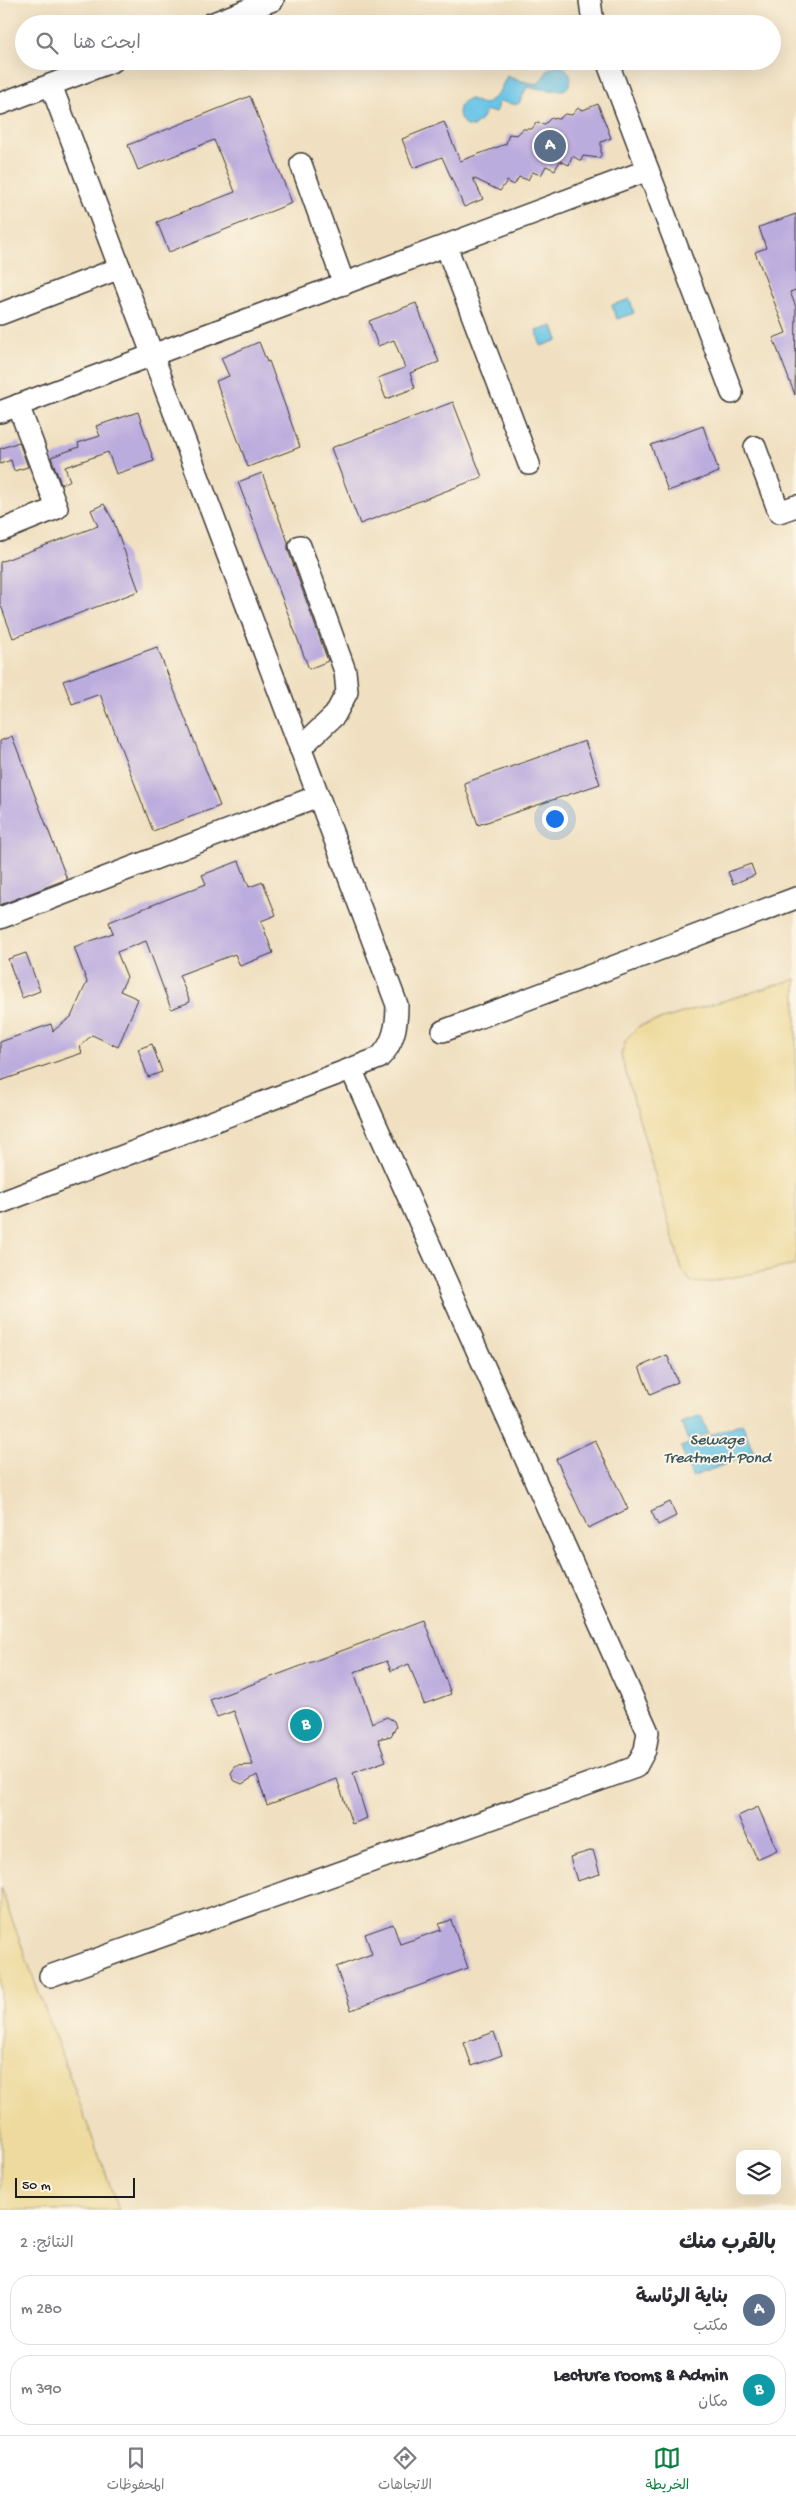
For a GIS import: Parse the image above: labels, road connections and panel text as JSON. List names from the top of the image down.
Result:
{
  "water": ["Sewage Treatment Pond"],
  "scale_bar": "50 m",
  "page": {
    "search": "ابحث هنا",
    "pins": ["A", "B"],
    "scale": "50 m",
    "heading": ["بالقرب منك", "النتائج: 2"],
    "list": [
      {
        "mark": "A",
        "name": "بناية الرئاسة",
        "note": "مكتب",
        "value": "280 m"
      },
      {
        "mark": "B",
        "name": "Lecture rooms & Admin",
        "note": "مكان",
        "value": "390 m"
      }
    ],
    "nav": ["الخريطة", "الاتجاهات", "المحفوظات"]
  }
}
